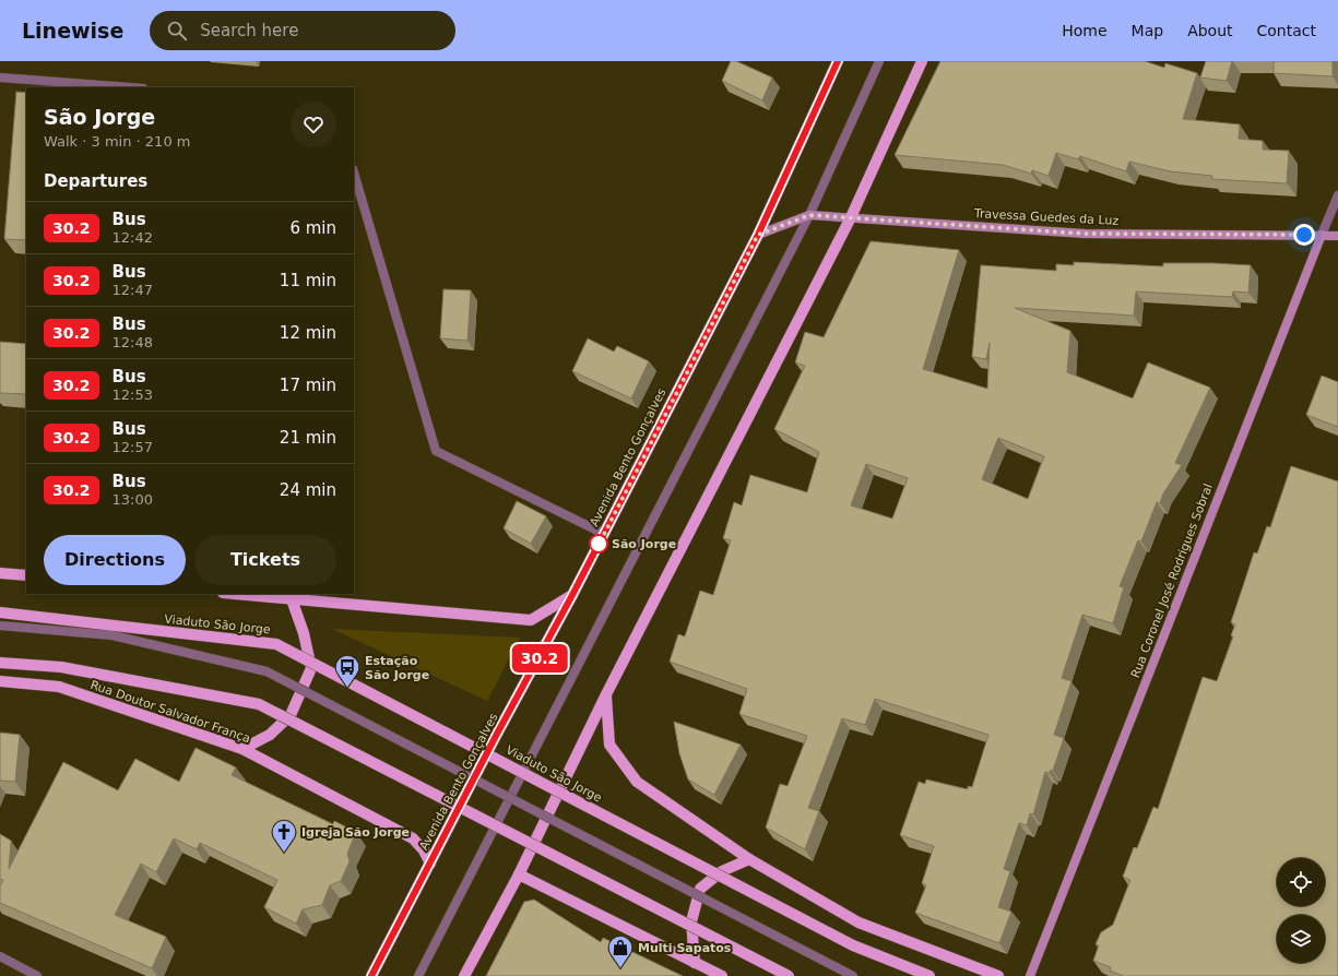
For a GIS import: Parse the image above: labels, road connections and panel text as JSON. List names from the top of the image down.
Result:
{
  "streets": {
    "main road": ["Avenida Bento Gonçalves", "Viaduto São Jorge", "Rua Doutor Salvador França"],
    "street": ["Travessa Guedes da Luz", "Rua Coronel José Rodrigues Sobral"]
  },
  "crossings": [
    ["Travessa Guedes da Luz", "Avenida Bento Gonçalves"],
    ["Travessa Guedes da Luz", "Rua Coronel José Rodrigues Sobral"],
    ["Avenida Bento Gonçalves", "Rua Doutor Salvador França"]
  ],
  "places": {
    "other": ["São Jorge"],
    "bus stop": ["Estação São Jorge"],
    "church": ["Igreja São Jorge"],
    "shop": ["Multi Sapatos"]
  },
  "lines": ["bus line 30.2"],
  "page": {
    "header": "Linewise",
    "search": "Search here",
    "nav": [
      "Home",
      "Map",
      "About",
      "Contact"
    ],
    "on_map": "30.2",
    "heading": [
      ["São Jorge", "Walk · 3 min · 210 m"],
      "Departures"
    ],
    "list": [
      {
        "mark": "30.2",
        "name": "Bus",
        "note": "12:42",
        "value": "6 min"
      },
      {
        "mark": "30.2",
        "name": "Bus",
        "note": "12:47",
        "value": "11 min"
      },
      {
        "mark": "30.2",
        "name": "Bus",
        "note": "12:48",
        "value": "12 min"
      },
      {
        "mark": "30.2",
        "name": "Bus",
        "note": "12:53",
        "value": "17 min"
      },
      {
        "mark": "30.2",
        "name": "Bus",
        "note": "12:57",
        "value": "21 min"
      },
      {
        "mark": "30.2",
        "name": "Bus",
        "note": "13:00",
        "value": "24 min"
      }
    ],
    "buttons": ["Directions", "Tickets"]
  }
}
